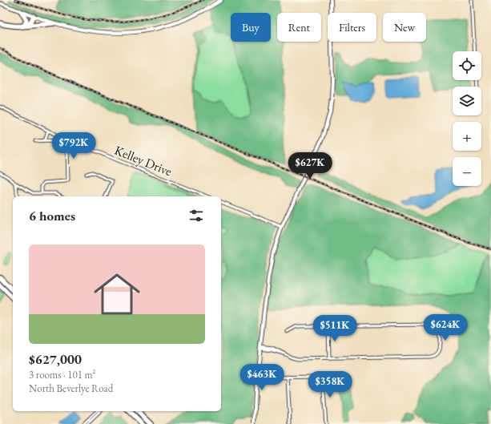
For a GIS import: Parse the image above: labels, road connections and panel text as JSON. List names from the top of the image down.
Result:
{
  "streets": {
    "street": ["Kelley Drive"]
  },
  "page": {
    "chip": [
      "Buy",
      "Rent",
      "Filters",
      "New"
    ],
    "map_buttons": ["+", "−"],
    "price": [
      "$792K",
      "$627K",
      "$624K",
      "$511K",
      "$463K",
      "$358K"
    ],
    "heading": "6 homes",
    "list": [
      {
        "name": "$627,000",
        "note": "3 rooms · 101 m² · North Beverlye Road"
      }
    ]
  }
}
